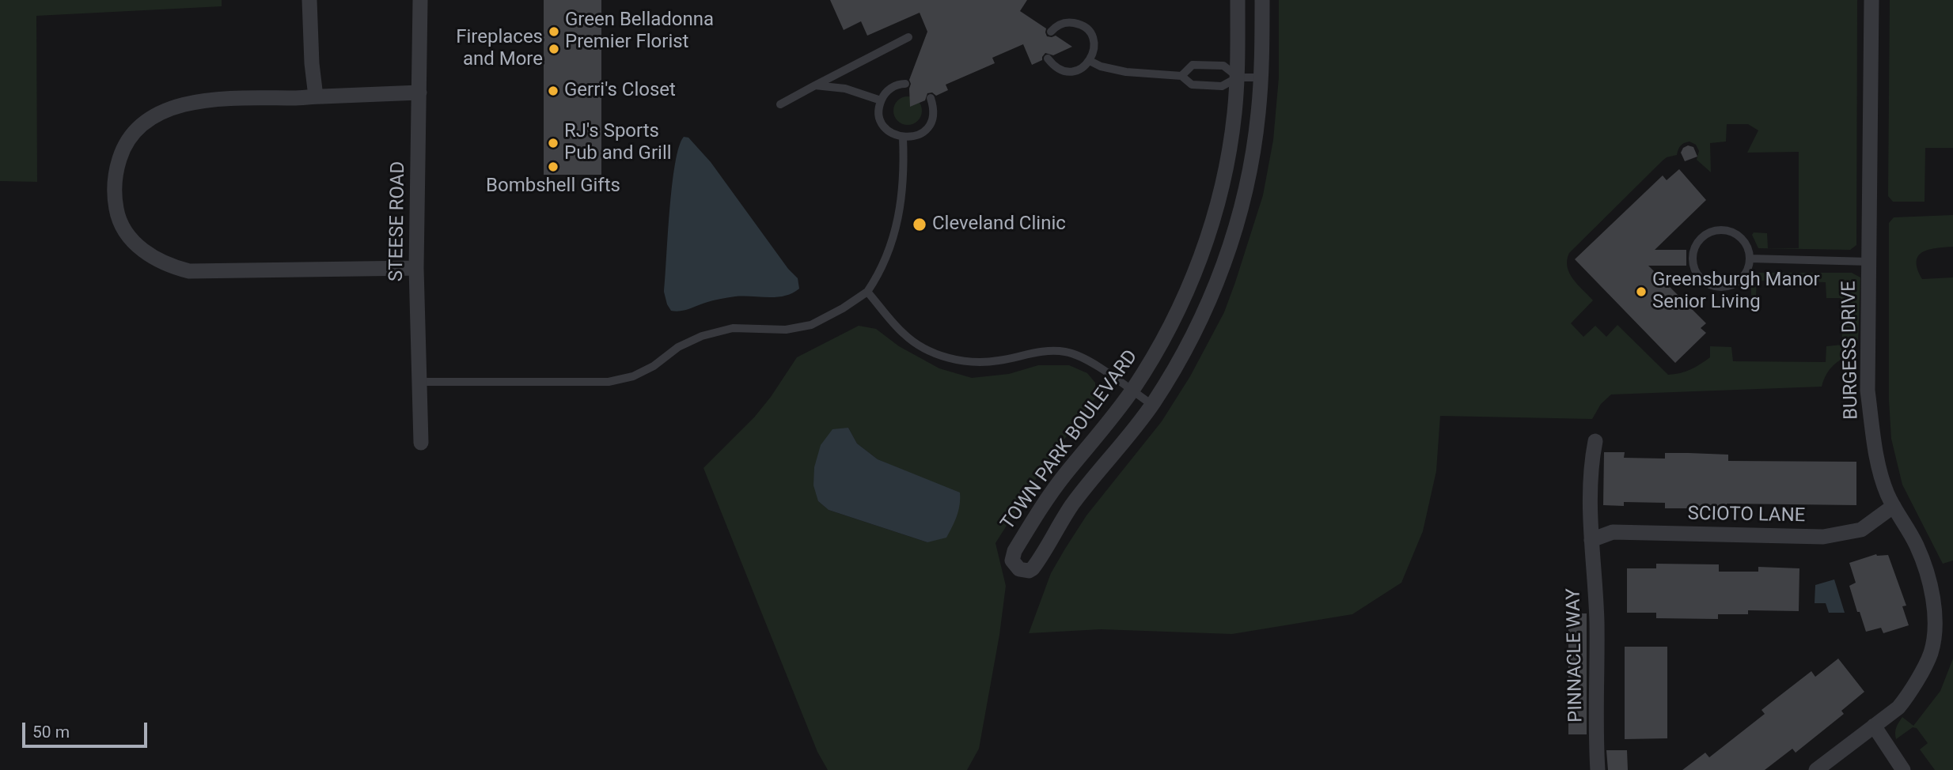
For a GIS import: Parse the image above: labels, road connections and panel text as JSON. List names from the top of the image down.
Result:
{
  "streets": {
    "street": [
      "STEESE ROAD",
      "BURGESS DRIVE",
      "TOWN PARK BOULEVARD",
      "SCIOTO LANE",
      "PINNACLE WAY"
    ]
  },
  "crossings": [
    ["BURGESS DRIVE", "SCIOTO LANE"],
    ["SCIOTO LANE", "PINNACLE WAY"]
  ],
  "places": [
    "Green Belladonna Premier Florist",
    "Fireplaces and More",
    "Gerri's Closet",
    "RJ's Sports Pub and Grill",
    "Bombshell Gifts",
    "Cleveland Clinic",
    "Greensburgh Manor Senior Living"
  ],
  "scale_bar": "50 m"
}
